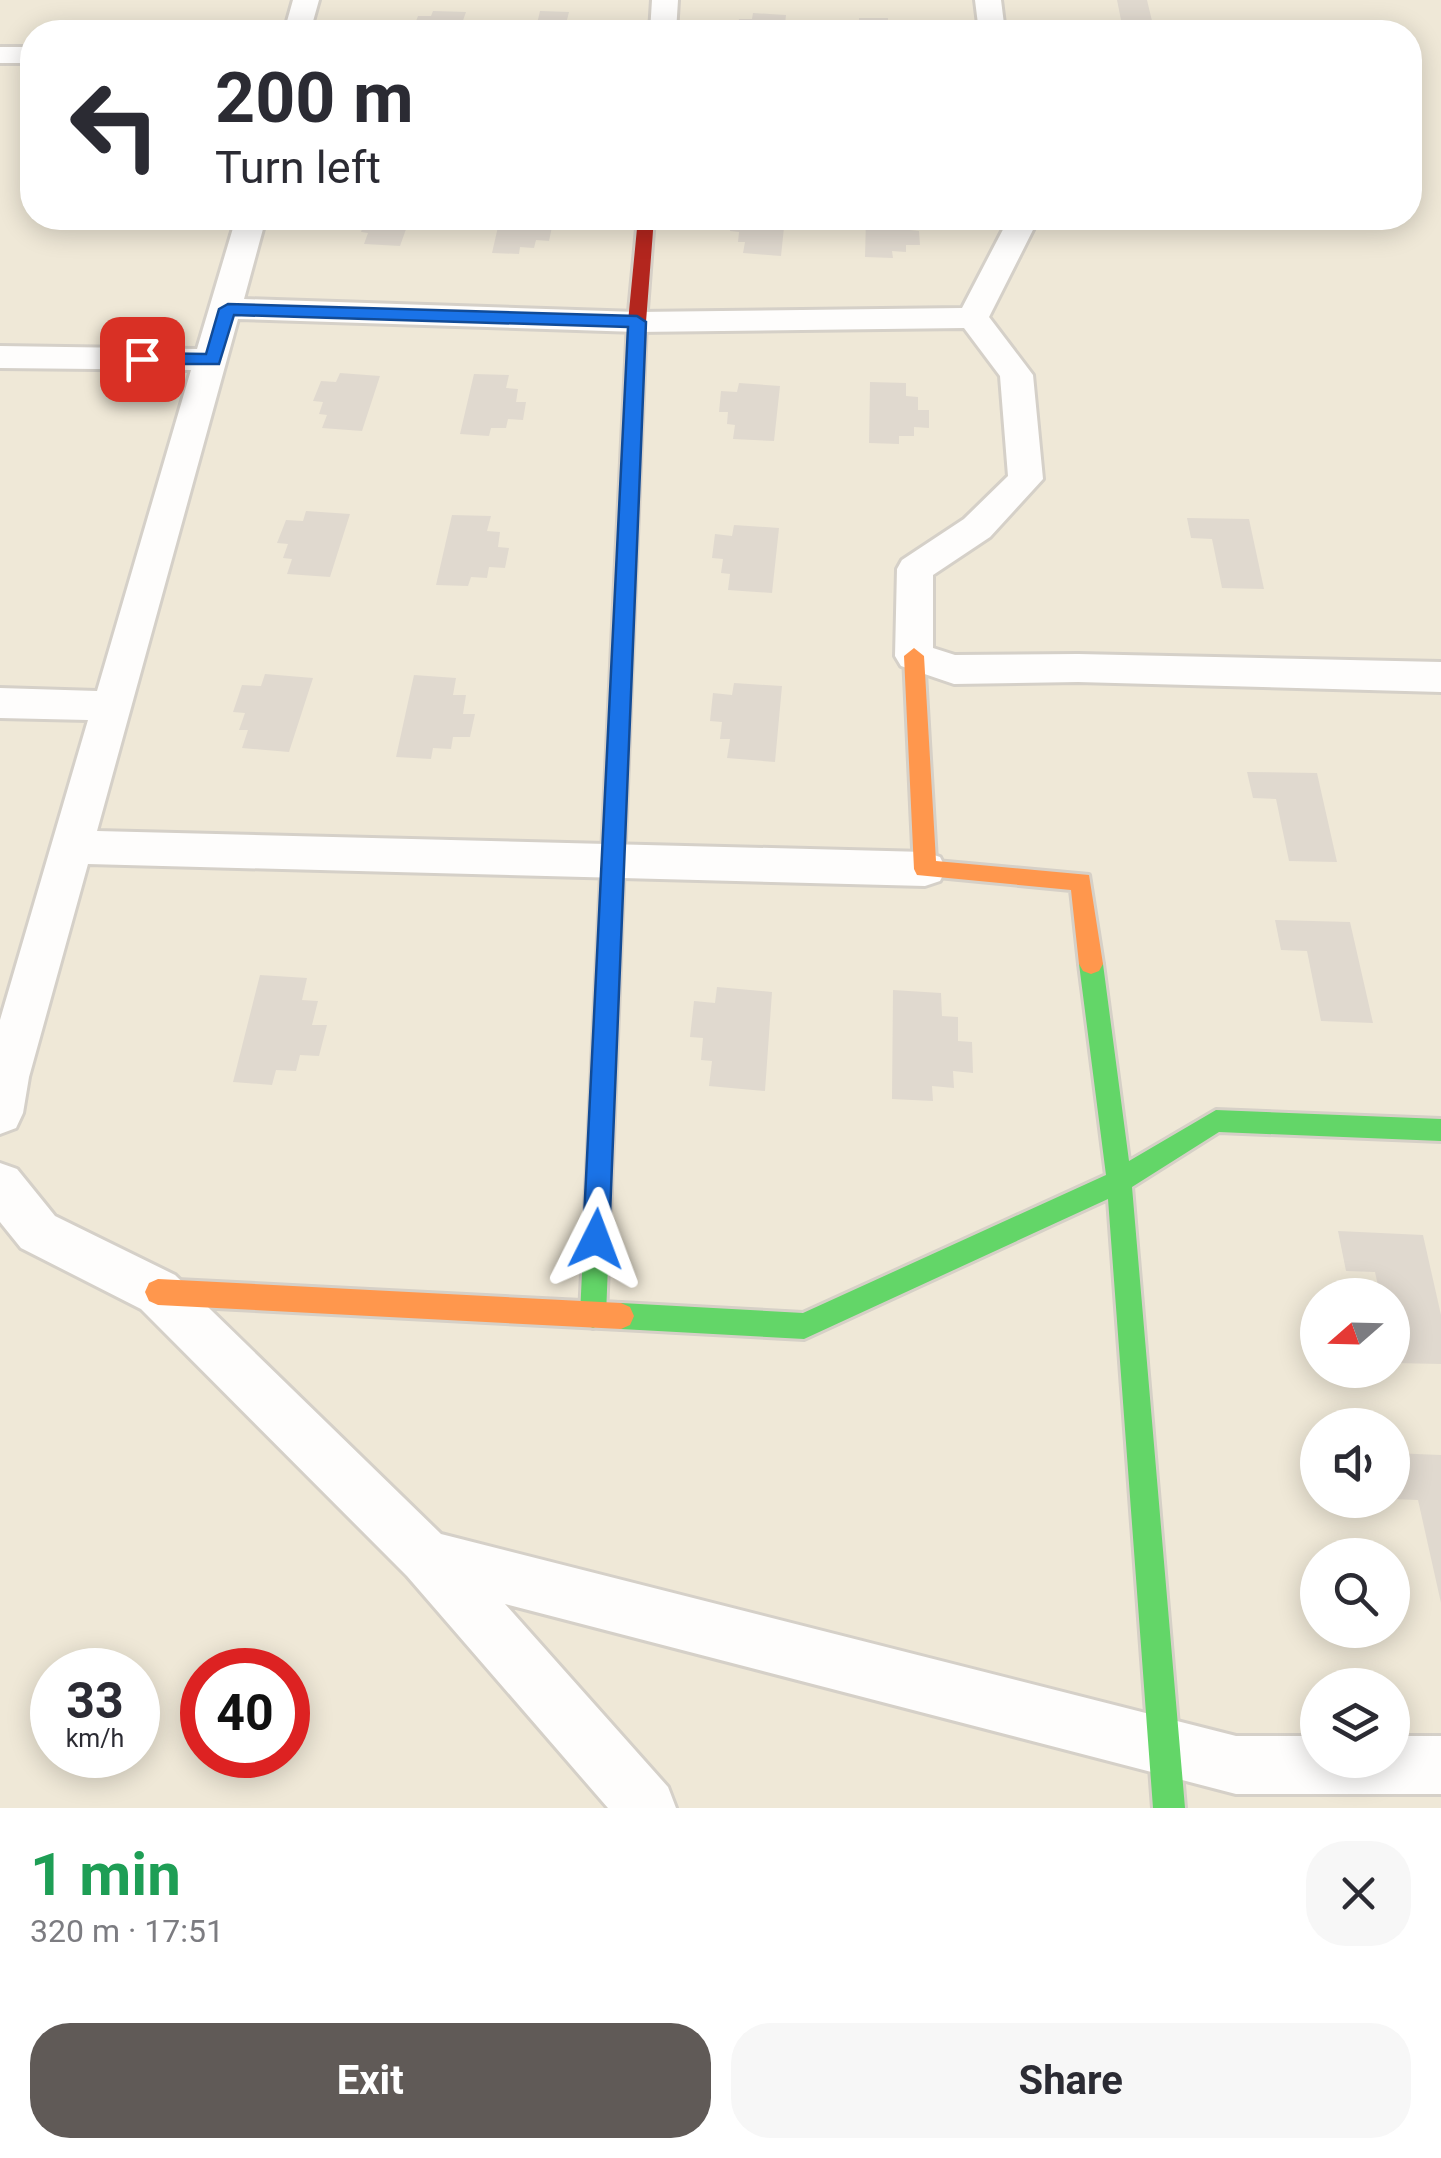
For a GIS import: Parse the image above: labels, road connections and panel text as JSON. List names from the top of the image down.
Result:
{
  "north": "left",
  "page": {
    "turn": ["200 m", "Turn left"],
    "speed": "33 km/h",
    "limit": "40",
    "heading": ["1 min", "320 m · 17:51"],
    "buttons": ["Exit", "Share"]
  }
}
